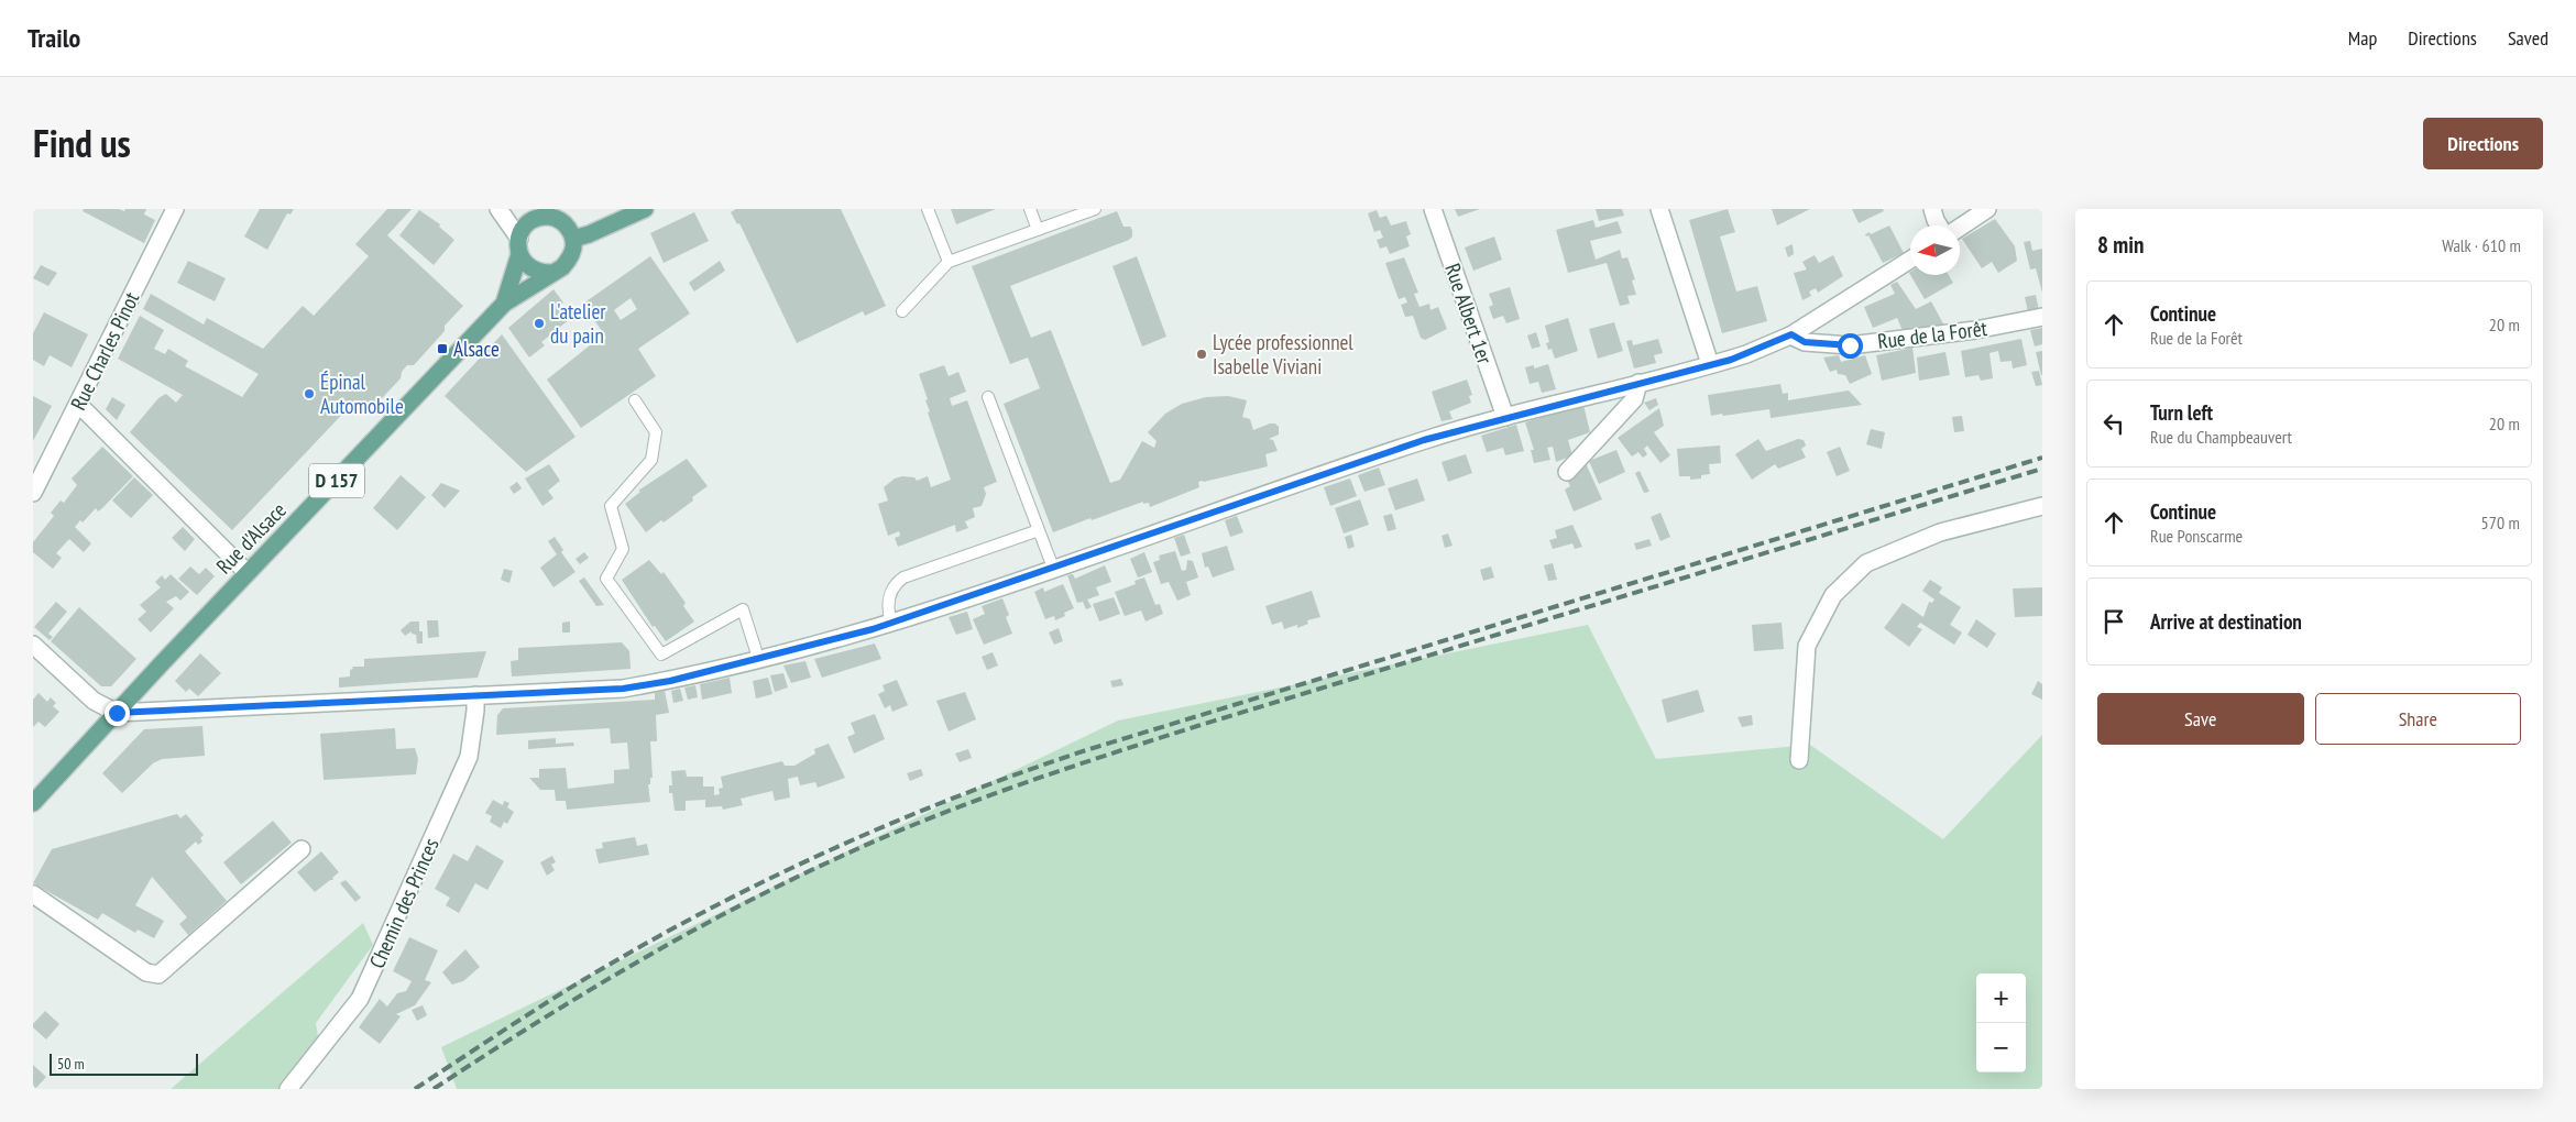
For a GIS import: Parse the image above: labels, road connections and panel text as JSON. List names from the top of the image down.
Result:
{
  "streets": {
    "main road": ["D 157", "Rue d'Alsace"],
    "street": [
      "Rue Albert 1er",
      "Rue de la Forêt",
      "Rue Charles Pinot",
      "Chemin des Princes"
    ]
  },
  "places": {
    "other": ["L'atelier du pain", "Lycée professionnel Isabelle Viviani", "Épinal Automobile"],
    "transit": ["Alsace"]
  },
  "scale_bar": "50 m",
  "north": "left",
  "page": {
    "header": "Trailo",
    "nav": ["Map", "Directions", "Saved"],
    "title": "Find us",
    "buttons": [
      "Directions",
      ["Save", "Share"]
    ],
    "heading": ["8 min", "Walk · 610 m"],
    "list": [
      ["Continue", "Rue de la Forêt", "20 m"],
      ["Turn left", "Rue du Champbeauvert", "20 m"],
      ["Continue", "Rue Ponscarme", "570 m"],
      "Arrive at destination"
    ],
    "map_buttons": ["+", "−"],
    "scale": "50 m"
  }
}
